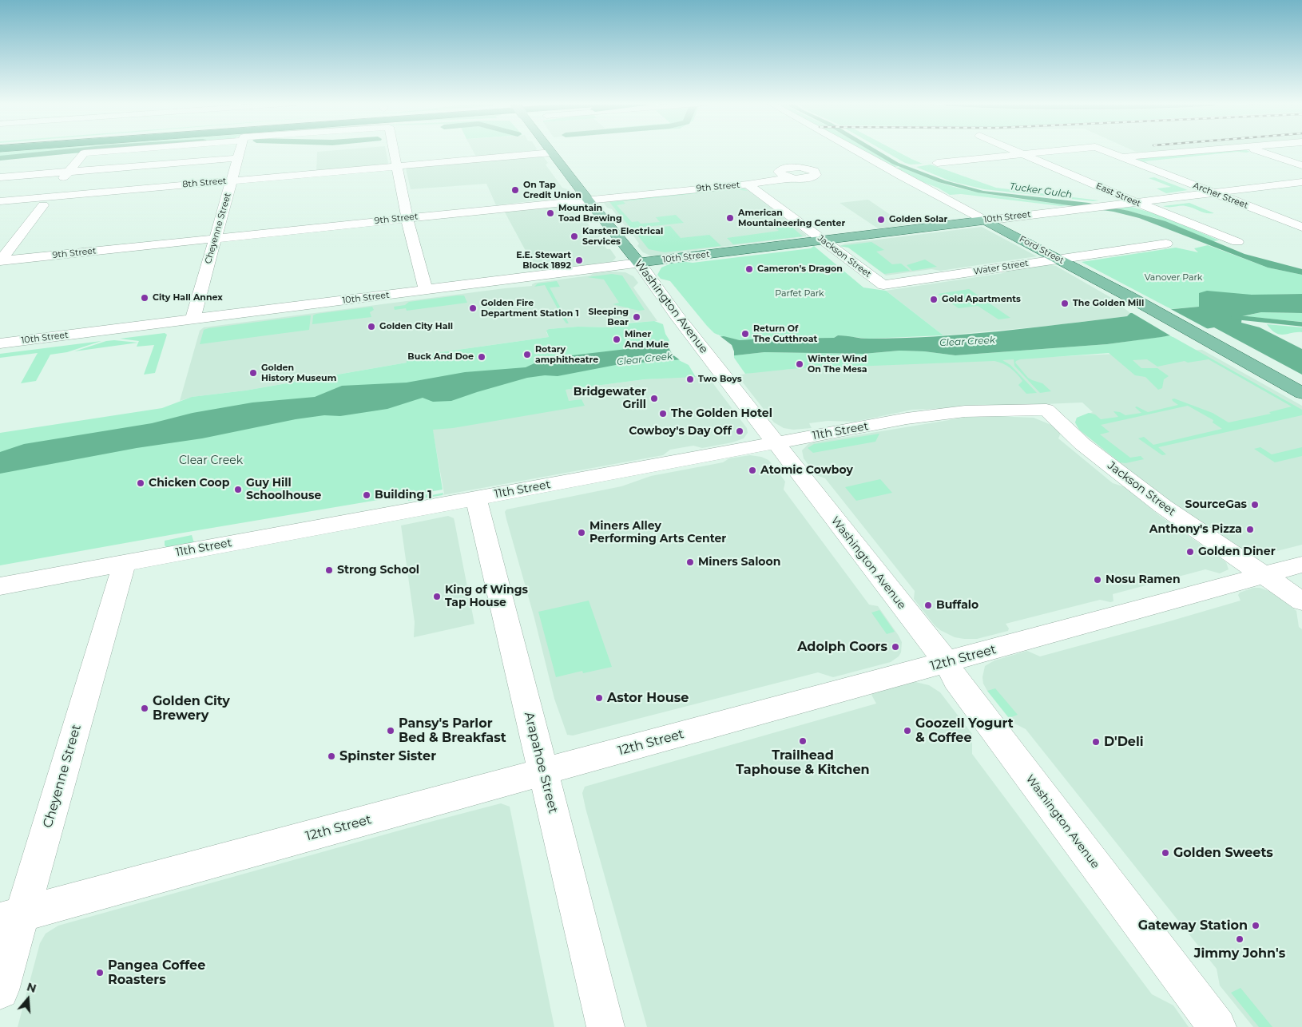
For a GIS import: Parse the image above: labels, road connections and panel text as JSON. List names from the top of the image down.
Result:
{
  "streets": {
    "main road": ["10th Street", "Ford Street", "Washington Avenue"],
    "street": [
      "8th Street",
      "9th Street",
      "East Street",
      "Archer Street",
      "Cheyenne Street",
      "Jackson Street",
      "Water Street",
      "11th Street",
      "12th Street",
      "Arapahoe Street"
    ]
  },
  "crossings": [
    ["8th Street", "Cheyenne Street"],
    ["8th Street", "Washington Avenue"],
    ["9th Street", "Cheyenne Street"],
    ["9th Street", "Jackson Street"],
    ["9th Street", "Washington Avenue"],
    ["East Street", "Archer Street"],
    ["East Street", "10th Street"],
    ["Archer Street", "10th Street"],
    ["10th Street", "Cheyenne Street"],
    ["10th Street", "Ford Street"],
    ["10th Street", "Jackson Street"],
    ["10th Street", "Washington Avenue"],
    ["Cheyenne Street", "11th Street"],
    ["Cheyenne Street", "12th Street"],
    ["Ford Street", "Water Street"],
    ["Jackson Street", "Water Street"],
    ["Jackson Street", "11th Street"],
    ["Jackson Street", "12th Street"],
    ["Washington Avenue", "11th Street"],
    ["Washington Avenue", "12th Street"],
    ["11th Street", "Arapahoe Street"],
    ["12th Street", "Arapahoe Street"]
  ],
  "water": ["Tucker Gulch", "Clear Creek"],
  "parks": ["Vanover Park", "Parfet Park", "Clear Creek"],
  "places": [
    "On Tap Credit Union",
    "Mountain Toad Brewing",
    "American Mountaineering Center",
    "Golden Solar",
    "Karsten Electrical Services",
    "E.E. Stewart Block 1892",
    "Cameron's Dragon",
    "City Hall Annex",
    "Gold Apartments",
    "The Golden Mill",
    "Golden Fire Department Station 1",
    "Sleeping Bear",
    "Golden City Hall",
    "Return Of The Cutthroat",
    "Miner And Mule",
    "Rotary amphitheatre",
    "Buck And Doe",
    "Winter Wind On The Mesa",
    "Golden History Museum",
    "Two Boys",
    "Bridgewater Grill",
    "The Golden Hotel",
    "Cowboy's Day Off",
    "Atomic Cowboy",
    "Chicken Coop",
    "Guy Hill Schoolhouse",
    "Building 1",
    "SourceGas",
    "Anthony's Pizza",
    "Miners Alley Performing Arts Center",
    "Golden Diner",
    "Miners Saloon",
    "Strong School",
    "Nosu Ramen",
    "King of Wings Tap House",
    "Buffalo",
    "Adolph Coors",
    "Astor House",
    "Golden City Brewery",
    "Pansy's Parlor Bed & Breakfast",
    "Goozell Yogurt & Coffee",
    "Trailhead Taphouse & Kitchen",
    "D'Deli",
    "Spinster Sister",
    "Golden Sweets",
    "Gateway Station",
    "Jimmy John's",
    "Pangea Coffee Roasters"
  ],
  "north": "top"
}
